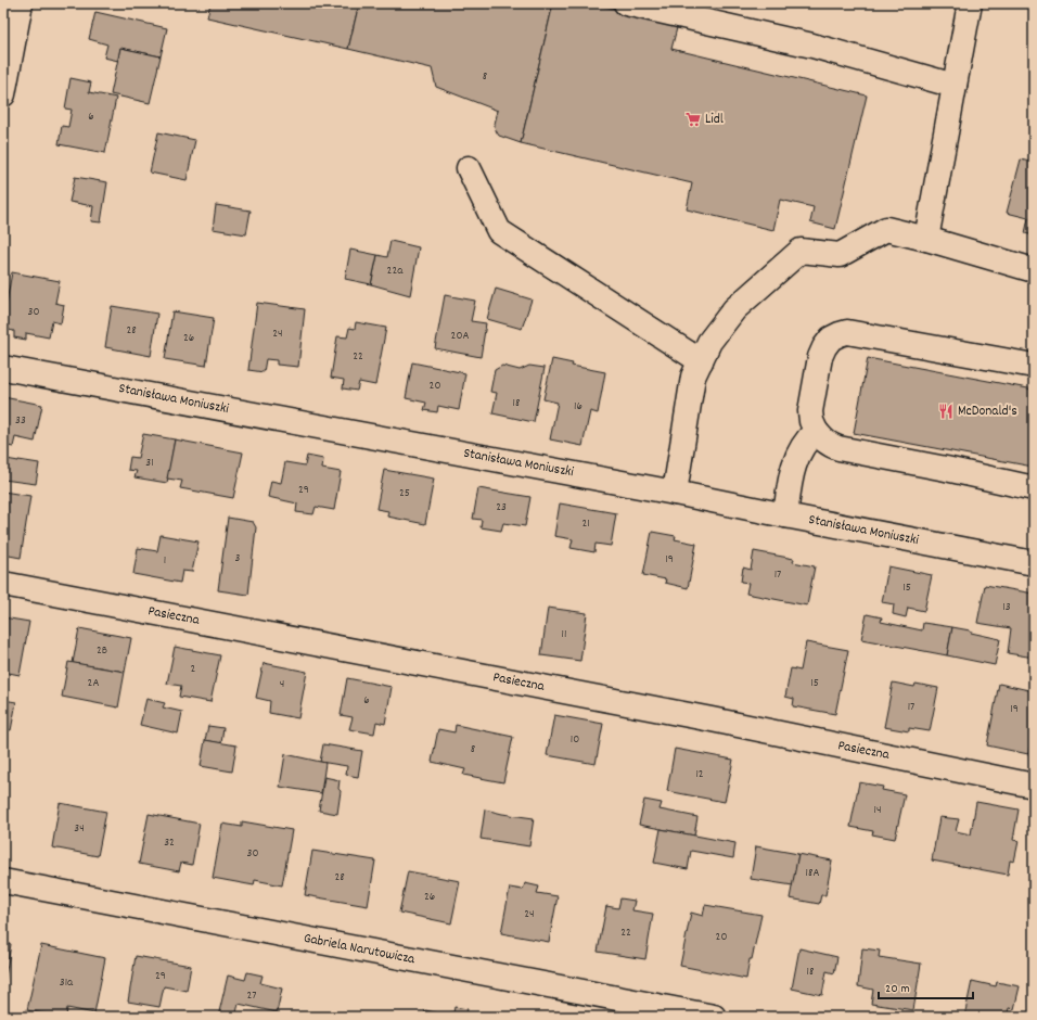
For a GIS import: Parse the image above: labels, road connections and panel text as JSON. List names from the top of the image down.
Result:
{
  "streets": {
    "street": ["Stanisława Moniuszki", "Pasieczna", "Gabriela Narutowicza"]
  },
  "places": {
    "supermarket": ["Lidl"],
    "restaurant": ["McDonald's"]
  },
  "house_numbers": [
    "8",
    "6",
    "22a",
    "30",
    "28",
    "24",
    "20A",
    "26",
    "22",
    "20",
    "18",
    "16",
    "33",
    "31",
    "29",
    "25",
    "23",
    "21",
    "3",
    "19",
    "1",
    "17",
    "15",
    "13",
    "11",
    "2B",
    "2",
    "2A",
    "15",
    "4",
    "6",
    "17",
    "19",
    "10",
    "8",
    "12",
    "14",
    "34",
    "32",
    "30",
    "18A",
    "28",
    "26",
    "24",
    "22",
    "20",
    "18",
    "29",
    "31a",
    "27"
  ],
  "scale_bar": "20 m"
}
